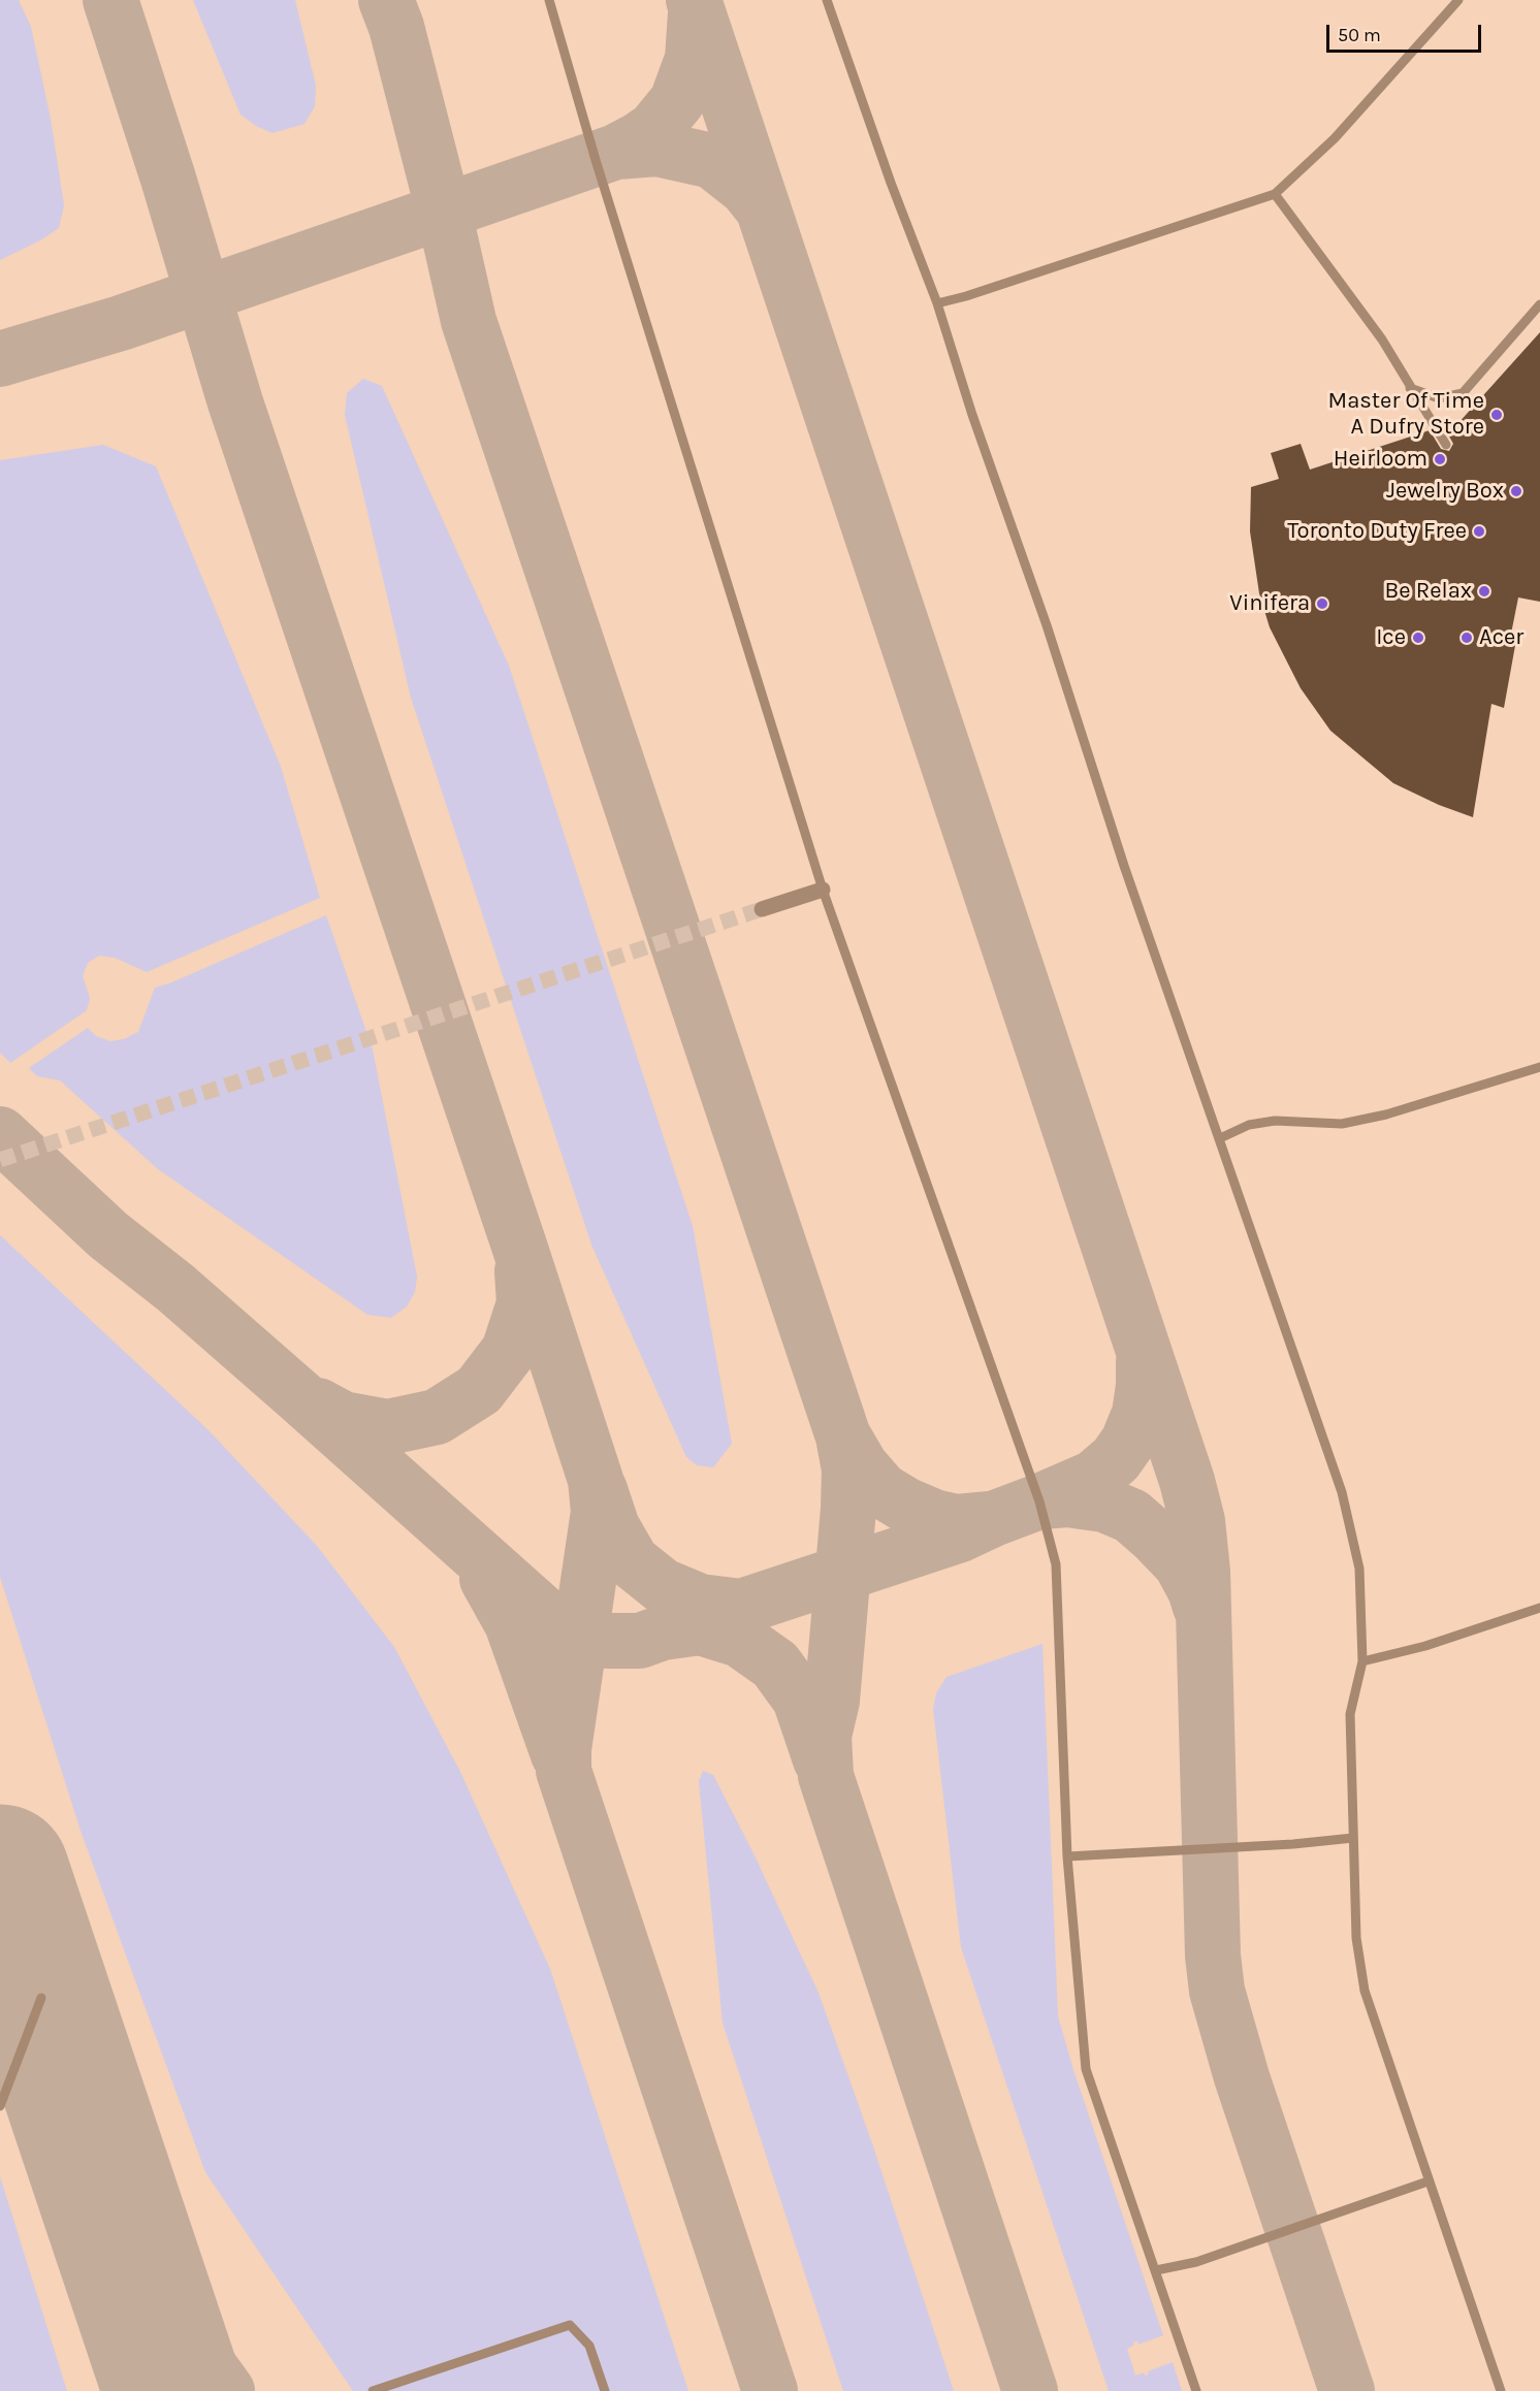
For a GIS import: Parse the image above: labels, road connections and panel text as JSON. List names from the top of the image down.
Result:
{
  "places": [
    "Master Of Time A Dufry Store",
    "Heirloom",
    "Jewelry Box",
    "Toronto Duty Free",
    "Be Relax",
    "Vinifera",
    "Ice",
    "Acer"
  ],
  "scale_bar": "50 m"
}
